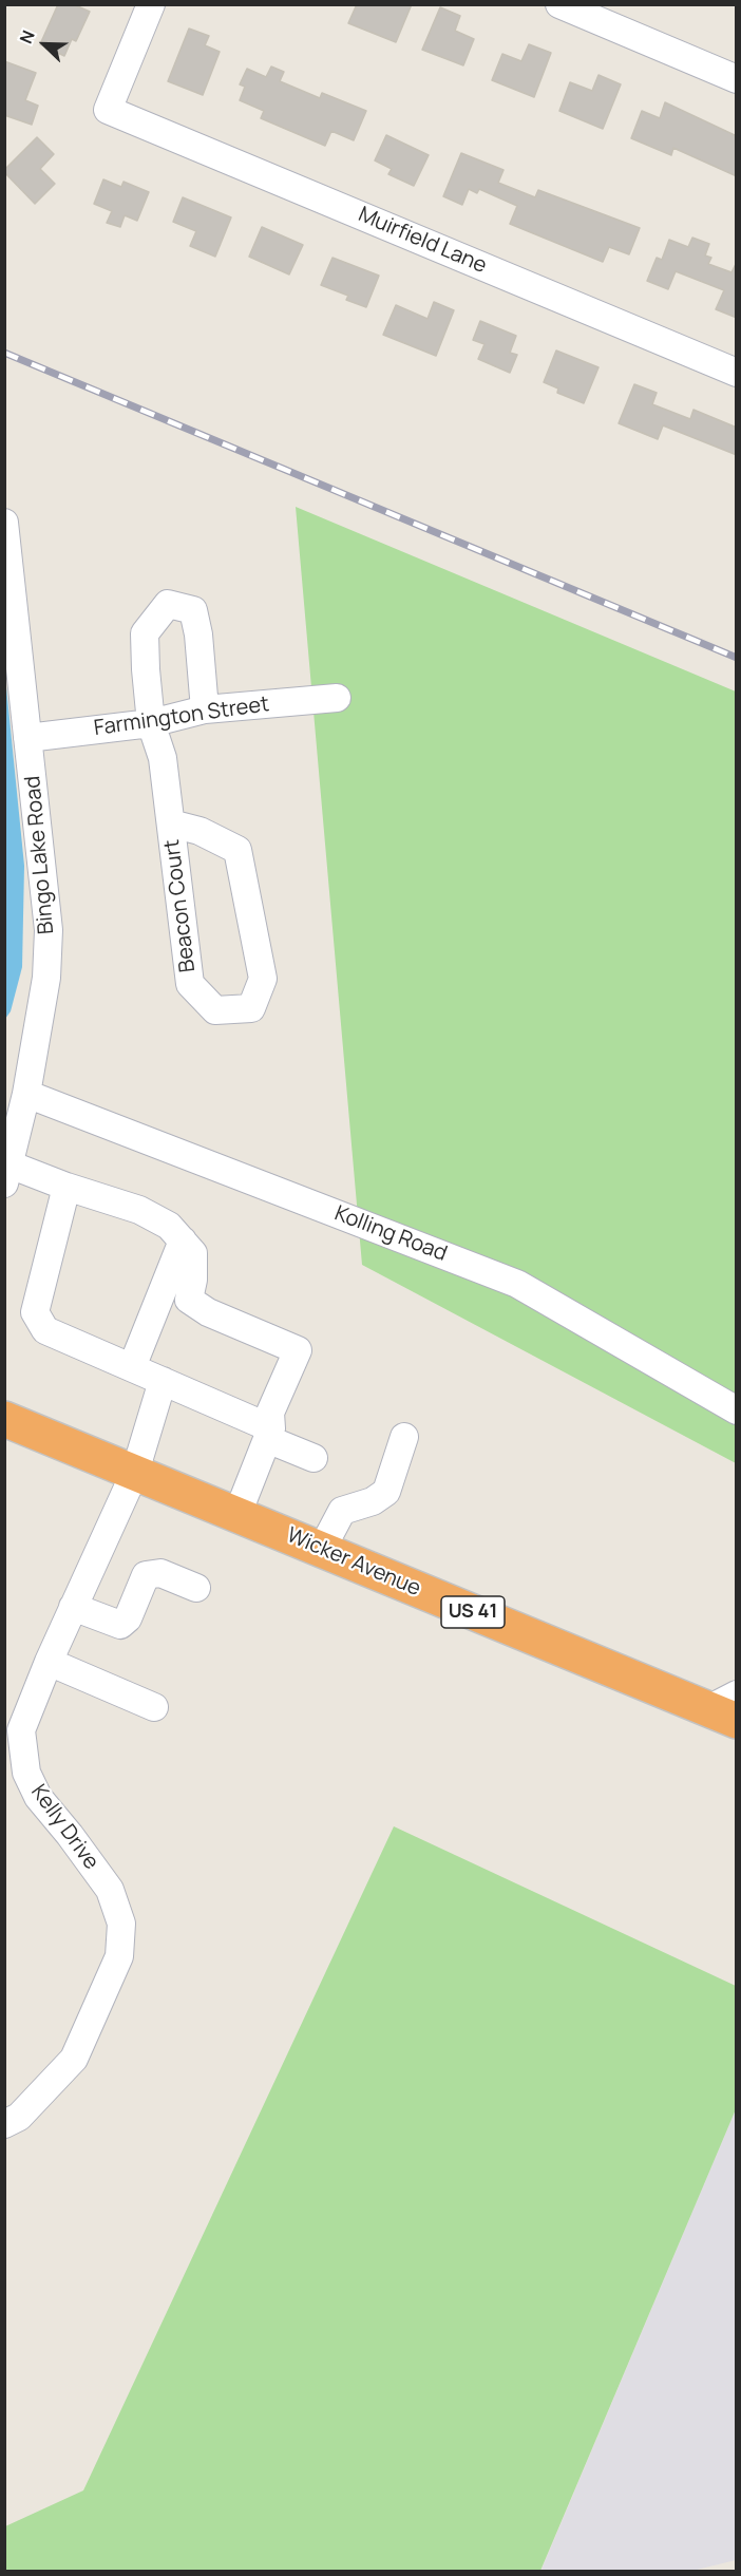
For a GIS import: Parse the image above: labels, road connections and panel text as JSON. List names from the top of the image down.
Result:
{
  "streets": {
    "highway": ["Wicker Avenue", "US 41"],
    "street": [
      "Muirfield Lane",
      "Farmington Street",
      "Bingo Lake Road",
      "Beacon Court",
      "Kolling Road",
      "Kelly Drive"
    ]
  },
  "crossings": [
    ["Farmington Street", "Bingo Lake Road"],
    ["Farmington Street", "Beacon Court"],
    ["Bingo Lake Road", "Kolling Road"],
    ["Wicker Avenue", "Kelly Drive"]
  ],
  "north": "top left"
}
